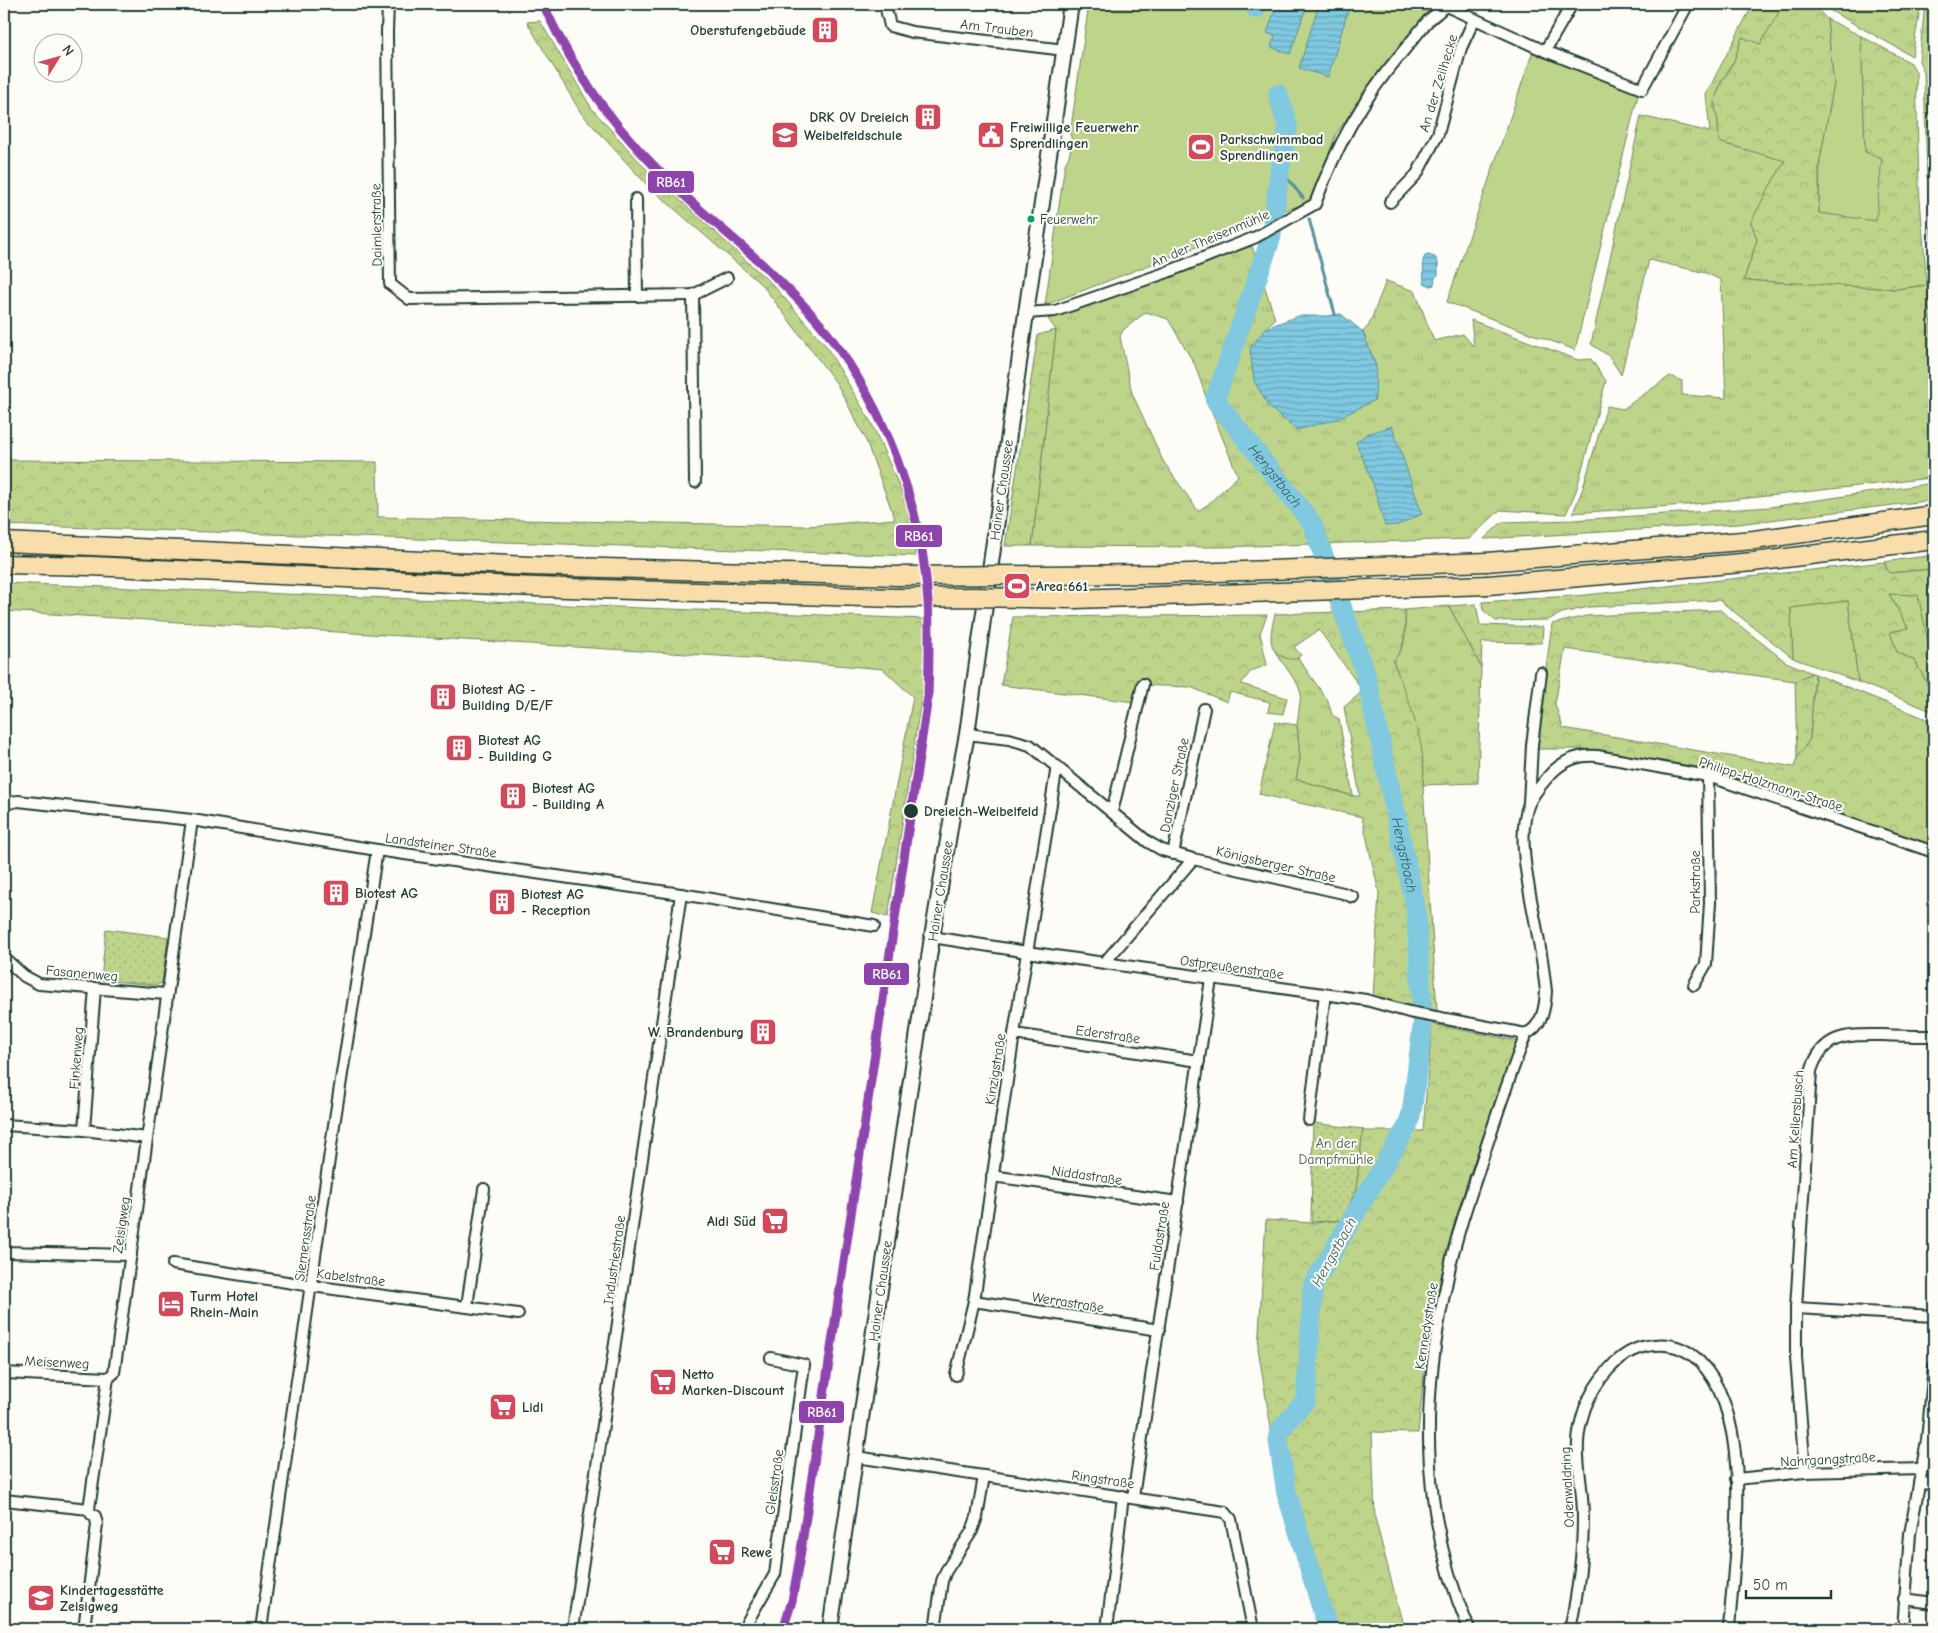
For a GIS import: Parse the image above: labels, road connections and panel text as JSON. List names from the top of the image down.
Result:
{
  "streets": {
    "street": [
      "Am Trauben",
      "An der Zeilhecke",
      "Daimlerstraße",
      "An der Theisenmühle",
      "Hainer Chaussee",
      "Philipp-Holzmann-Straße",
      "Danziger Straße",
      "Landsteiner Straße",
      "Königsberger Straße",
      "Parkstraße",
      "Ostpreußenstraße",
      "Fasanenweg",
      "Ederstraße",
      "Finkenweg",
      "Kinzigstraße",
      "Am Kellersbusch",
      "Niddastraße",
      "Zeisigweg",
      "Fuldastraße",
      "Siemensstraße",
      "Industriestraße",
      "Kabelstraße",
      "Werrastraße",
      "Kennedystraße",
      "Meisenweg",
      "Nahrgangstraße",
      "Ringstraße",
      "Gleisstraße",
      "Odenwaldring"
    ]
  },
  "crossings": [
    ["Am Trauben", "Hainer Chaussee"],
    ["An der Theisenmühle", "Hainer Chaussee"],
    ["Hainer Chaussee", "Danziger Straße"],
    ["Hainer Chaussee", "Ostpreußenstraße"],
    ["Hainer Chaussee", "Ringstraße"],
    ["Philipp-Holzmann-Straße", "Parkstraße"],
    ["Philipp-Holzmann-Straße", "Ostpreußenstraße"],
    ["Philipp-Holzmann-Straße", "Kennedystraße"],
    ["Danziger Straße", "Königsberger Straße"],
    ["Danziger Straße", "Kinzigstraße"],
    ["Landsteiner Straße", "Zeisigweg"],
    ["Landsteiner Straße", "Siemensstraße"],
    ["Landsteiner Straße", "Industriestraße"],
    ["Ostpreußenstraße", "Kinzigstraße"],
    ["Ostpreußenstraße", "Fuldastraße"],
    ["Ostpreußenstraße", "Kennedystraße"],
    ["Fasanenweg", "Finkenweg"],
    ["Fasanenweg", "Zeisigweg"],
    ["Ederstraße", "Kinzigstraße"],
    ["Ederstraße", "Fuldastraße"],
    ["Kinzigstraße", "Niddastraße"],
    ["Kinzigstraße", "Werrastraße"],
    ["Am Kellersbusch", "Nahrgangstraße"],
    ["Niddastraße", "Fuldastraße"],
    ["Zeisigweg", "Meisenweg"],
    ["Fuldastraße", "Werrastraße"],
    ["Fuldastraße", "Ringstraße"],
    ["Siemensstraße", "Kabelstraße"],
    ["Nahrgangstraße", "Odenwaldring"]
  ],
  "water": ["Hengstbach"],
  "parks": ["An der Dampfmühle"],
  "places": {
    "building": [
      "Oberstufengebäude",
      "DRK OV Dreieich",
      "Biotest AG - Building D/E/F",
      "Biotest AG - Building G",
      "Biotest AG - Building A",
      "Biotest AG",
      "Biotest AG - Reception",
      "W. Brandenburg"
    ],
    "school or university": ["Weibelfeldschule", "Kindertagesstätte Zeisigweg"],
    "public building": ["Freiwillige Feuerwehr Sprendlingen"],
    "sports": ["Parkschwimmbad Sprendlingen", "Area 661"],
    "other": ["Feuerwehr", "Dreieich-Weibelfeld"],
    "supermarket": [
      "Aldi Süd",
      "Netto Marken-Discount",
      "Lidl",
      "Rewe"
    ],
    "hotel": ["Turm Hotel Rhein-Main"]
  },
  "lines": ["transit line RB61"],
  "scale_bar": "50 m",
  "north": "top right"
}
